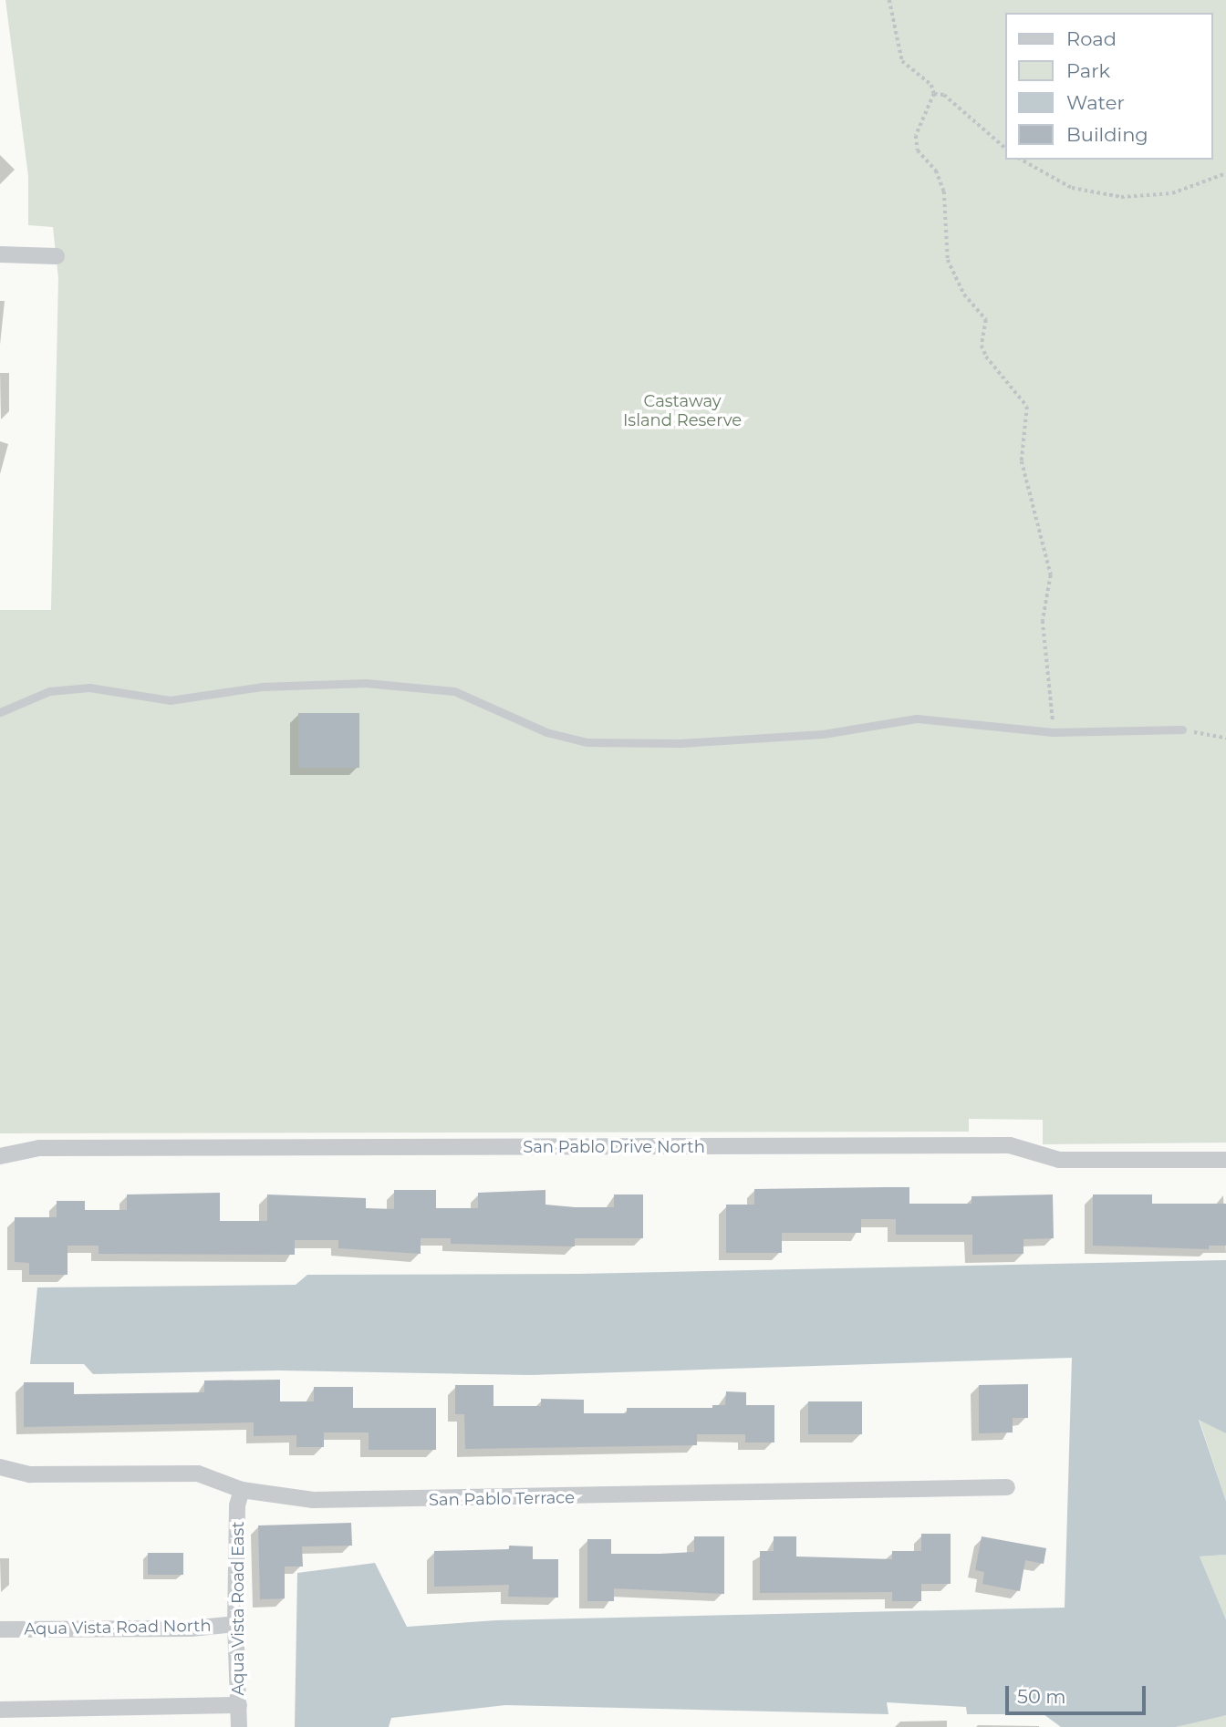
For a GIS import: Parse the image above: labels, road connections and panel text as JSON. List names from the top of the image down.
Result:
{
  "streets": {
    "street": [
      "San Pablo Drive North",
      "San Pablo Terrace",
      "Aqua Vista Road East",
      "Aqua Vista Road North"
    ]
  },
  "crossings": [
    ["San Pablo Terrace", "Aqua Vista Road East"],
    ["Aqua Vista Road East", "Aqua Vista Road North"]
  ],
  "parks": ["Castaway Island Reserve"],
  "legend": [
    "Road",
    "Park",
    "Water",
    "Building"
  ],
  "scale_bar": "50 m"
}
